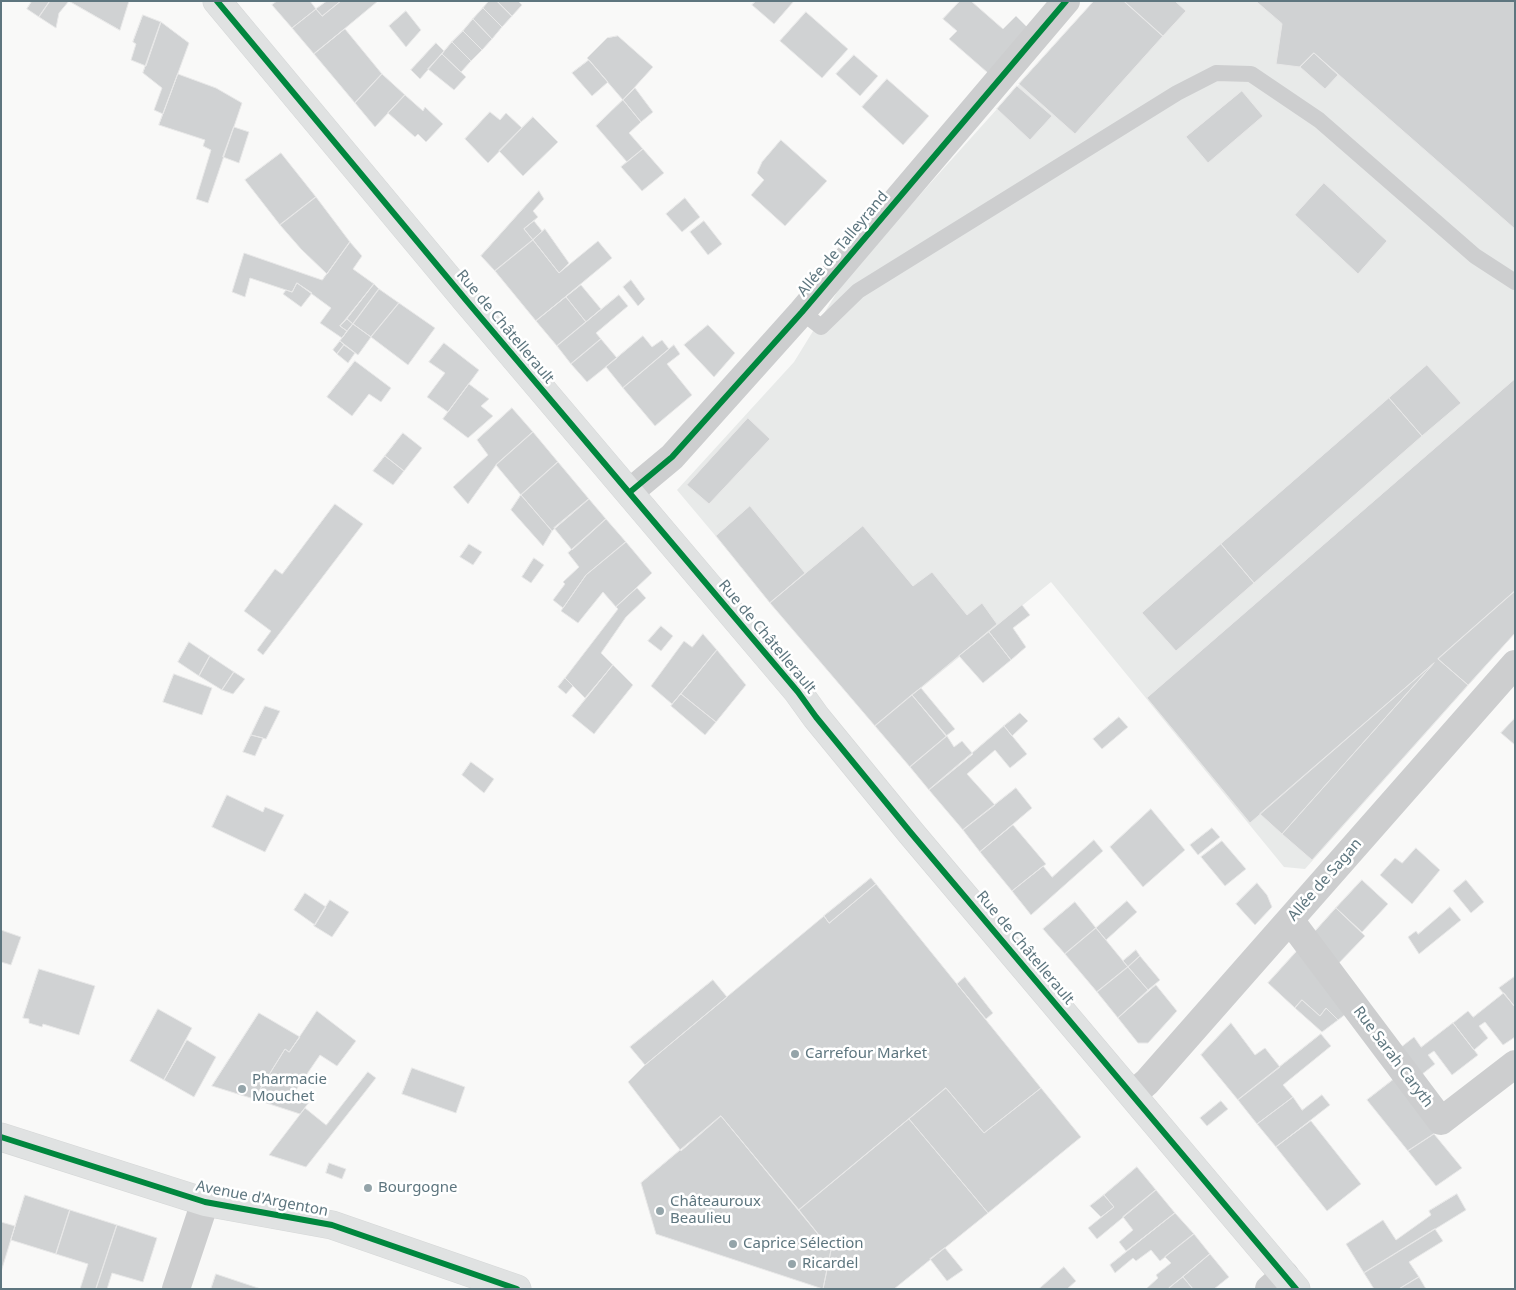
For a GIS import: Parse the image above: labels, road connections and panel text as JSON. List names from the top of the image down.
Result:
{
  "streets": {
    "main road": ["Rue de Châtellerault", "Avenue d'Argenton"],
    "street": ["Allée de Talleyrand", "Allée de Sagan", "Rue Sarah Caryth"]
  },
  "crossings": [
    ["Allée de Talleyrand", "Rue de Châtellerault"],
    ["Rue de Châtellerault", "Allée de Sagan"],
    ["Allée de Sagan", "Rue Sarah Caryth"]
  ],
  "places": [
    "Carrefour Market",
    "Pharmacie Mouchet",
    "Bourgogne",
    "Châteauroux Beaulieu",
    "Caprice Sélection",
    "Ricardel"
  ]
}
